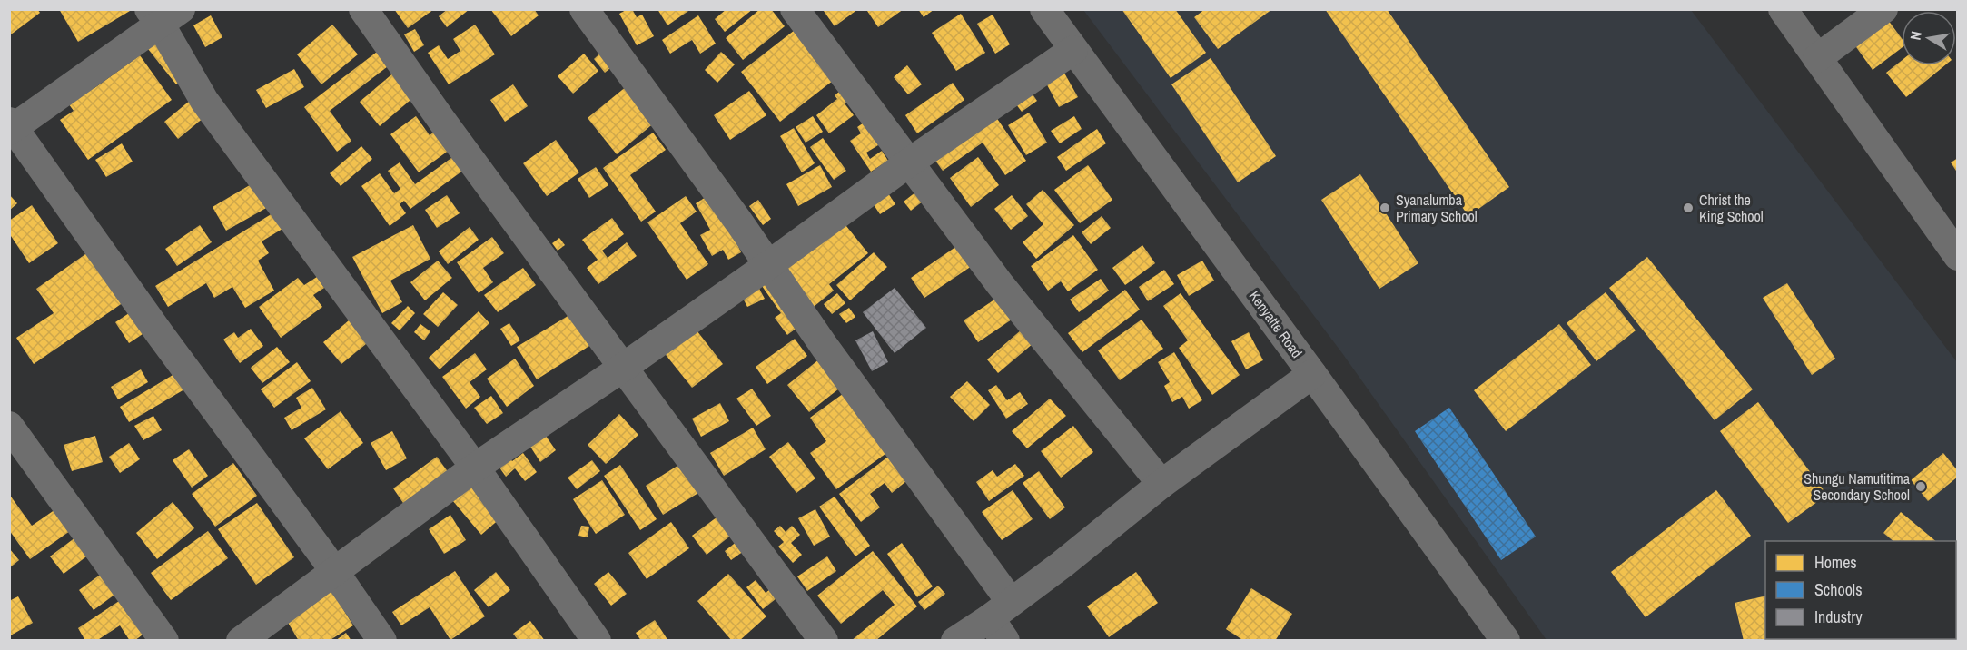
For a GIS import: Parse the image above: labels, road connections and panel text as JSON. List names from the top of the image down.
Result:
{
  "streets": {
    "street": ["Kenyatte Road"]
  },
  "places": ["Syanalumba Primary School", "Christ the King School", "Shungu Namutitima Secondary School"],
  "legend": ["Homes", "Schools", "Industry"],
  "north": "left"
}
